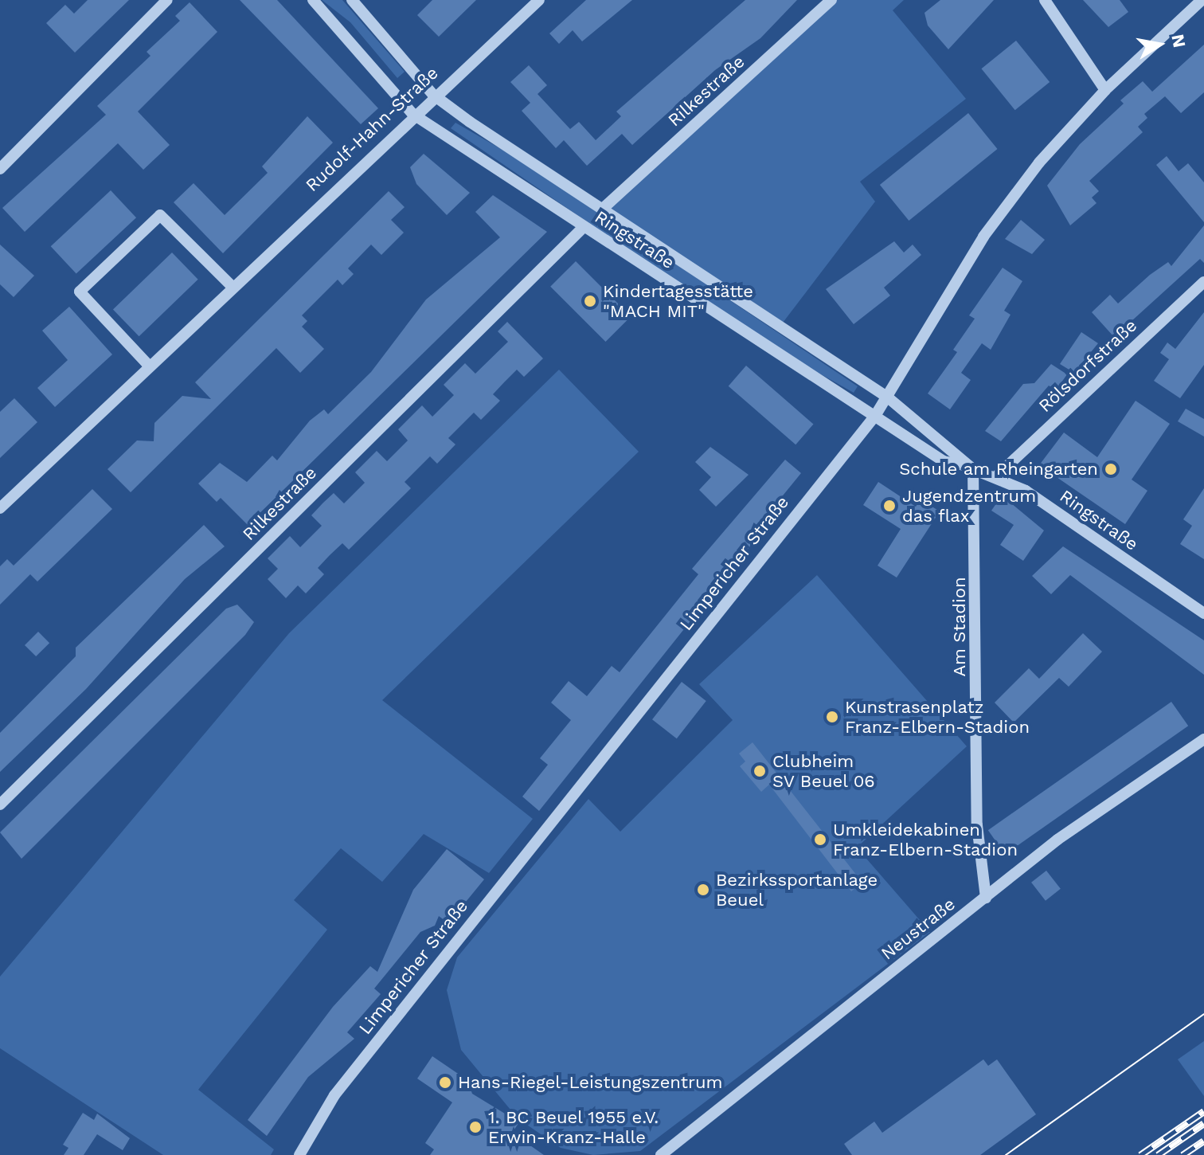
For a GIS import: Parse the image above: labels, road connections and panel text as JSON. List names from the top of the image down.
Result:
{
  "streets": {
    "street": [
      "Rilkestraße",
      "Rudolf-Hahn-Straße",
      "Ringstraße",
      "Rölsdorfstraße",
      "Limpericher Straße",
      "Am Stadion",
      "Neustraße"
    ]
  },
  "crossings": [
    ["Rilkestraße", "Ringstraße"],
    ["Rudolf-Hahn-Straße", "Ringstraße"],
    ["Ringstraße", "Rölsdorfstraße"],
    ["Ringstraße", "Limpericher Straße"],
    ["Ringstraße", "Am Stadion"],
    ["Am Stadion", "Neustraße"]
  ],
  "places": [
    "Kindertagesstätte \"MACH MIT\"",
    "Schule am Rheingarten",
    "Jugendzentrum das flax",
    "Kunstrasenplatz Franz-Elbern-Stadion",
    "Clubheim SV Beuel 06",
    "Umkleidekabinen Franz-Elbern-Stadion",
    "Bezirkssportanlage Beuel",
    "Hans-Riegel-Leistungszentrum",
    "1. BC Beuel 1955 e.V. Erwin-Kranz-Halle"
  ],
  "north": "right"
}
